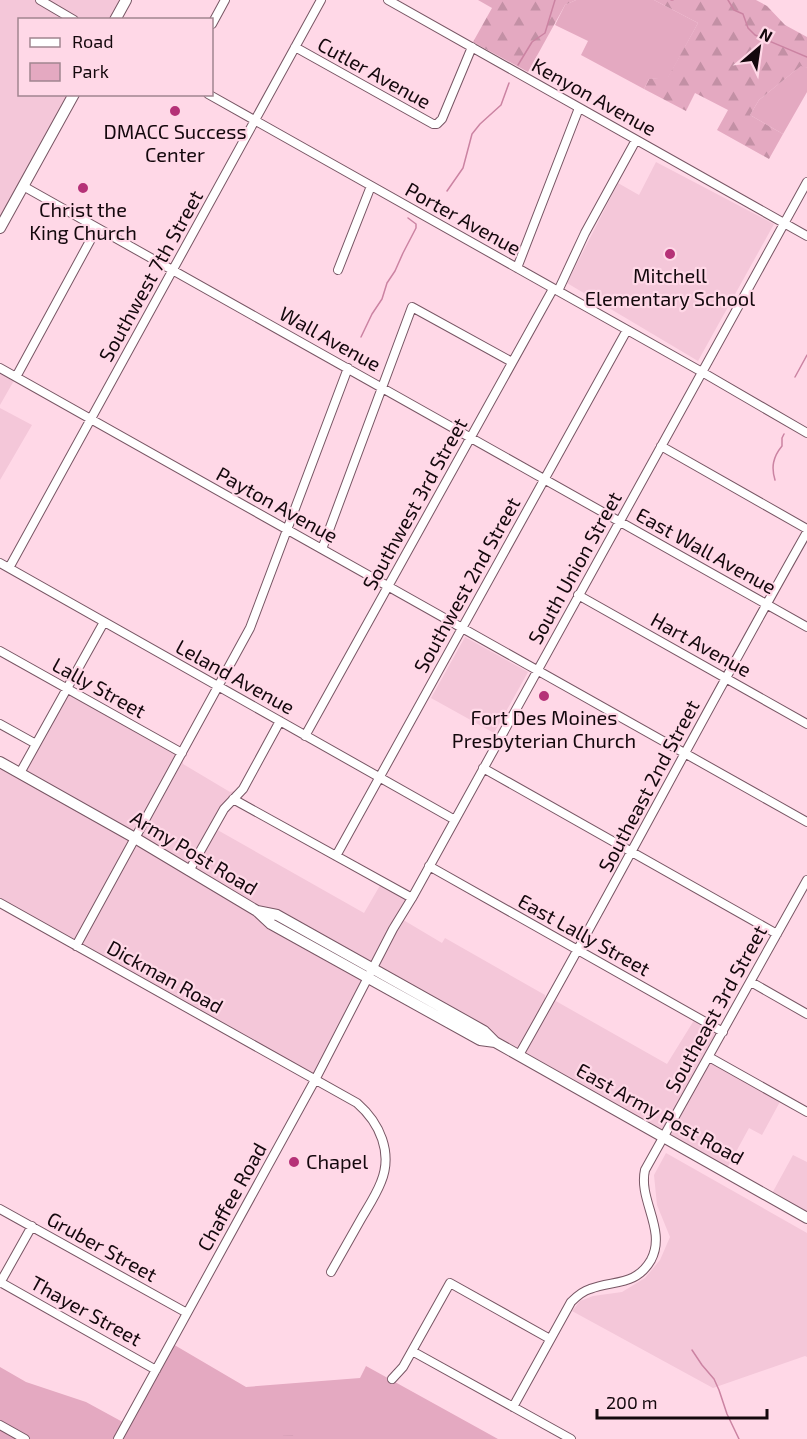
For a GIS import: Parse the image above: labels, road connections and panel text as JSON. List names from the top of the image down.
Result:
{
  "streets": {
    "main road": ["Army Post Road", "East Army Post Road"],
    "street": [
      "Cutler Avenue",
      "Kenyon Avenue",
      "Porter Avenue",
      "Southwest 7th Street",
      "Wall Avenue",
      "Southwest 3rd Street",
      "Payton Avenue",
      "East Wall Avenue",
      "South Union Street",
      "Southwest 2nd Street",
      "Hart Avenue",
      "Leland Avenue",
      "Lally Street",
      "Southeast 2nd Street",
      "East Lally Street",
      "Dickman Road",
      "Southeast 3rd Street",
      "Chaffee Road",
      "Gruber Street",
      "Thayer Street"
    ]
  },
  "crossings": [
    ["Cutler Avenue", "Kenyon Avenue"],
    ["Cutler Avenue", "Southwest 7th Street"],
    ["Kenyon Avenue", "Southwest 3rd Street"],
    ["Kenyon Avenue", "South Union Street"],
    ["Porter Avenue", "Southwest 7th Street"],
    ["Porter Avenue", "Southwest 3rd Street"],
    ["Porter Avenue", "South Union Street"],
    ["Porter Avenue", "Southwest 2nd Street"],
    ["Southwest 7th Street", "Wall Avenue"],
    ["Southwest 7th Street", "Payton Avenue"],
    ["Southwest 7th Street", "Leland Avenue"],
    ["Wall Avenue", "Southwest 3rd Street"],
    ["Wall Avenue", "East Wall Avenue"],
    ["Wall Avenue", "South Union Street"],
    ["Wall Avenue", "Southwest 2nd Street"],
    ["Southwest 3rd Street", "Payton Avenue"],
    ["Southwest 3rd Street", "Leland Avenue"],
    ["Payton Avenue", "South Union Street"],
    ["Payton Avenue", "Southwest 2nd Street"],
    ["Payton Avenue", "Southeast 2nd Street"],
    ["East Wall Avenue", "South Union Street"],
    ["East Wall Avenue", "Southeast 2nd Street"],
    ["South Union Street", "Hart Avenue"],
    ["South Union Street", "Leland Avenue"],
    ["South Union Street", "Army Post Road"],
    ["South Union Street", "East Lally Street"],
    ["South Union Street", "East Army Post Road"],
    ["South Union Street", "Chaffee Road"],
    ["Southwest 2nd Street", "Leland Avenue"],
    ["Hart Avenue", "Southeast 2nd Street"],
    ["Southeast 2nd Street", "East Lally Street"],
    ["Southeast 2nd Street", "East Army Post Road"],
    ["Army Post Road", "East Army Post Road"],
    ["Army Post Road", "Chaffee Road"],
    ["East Lally Street", "Southeast 3rd Street"],
    ["Dickman Road", "Chaffee Road"],
    ["Southeast 3rd Street", "East Army Post Road"],
    ["East Army Post Road", "Chaffee Road"],
    ["Chaffee Road", "Gruber Street"],
    ["Chaffee Road", "Thayer Street"]
  ],
  "places": [
    "DMACC Success Center",
    "Christ the King Church",
    "Mitchell Elementary School",
    "Fort Des Moines Presbyterian Church",
    "Chapel"
  ],
  "legend": ["Road", "Park"],
  "scale_bar": "200 m",
  "north": "top right"
}
